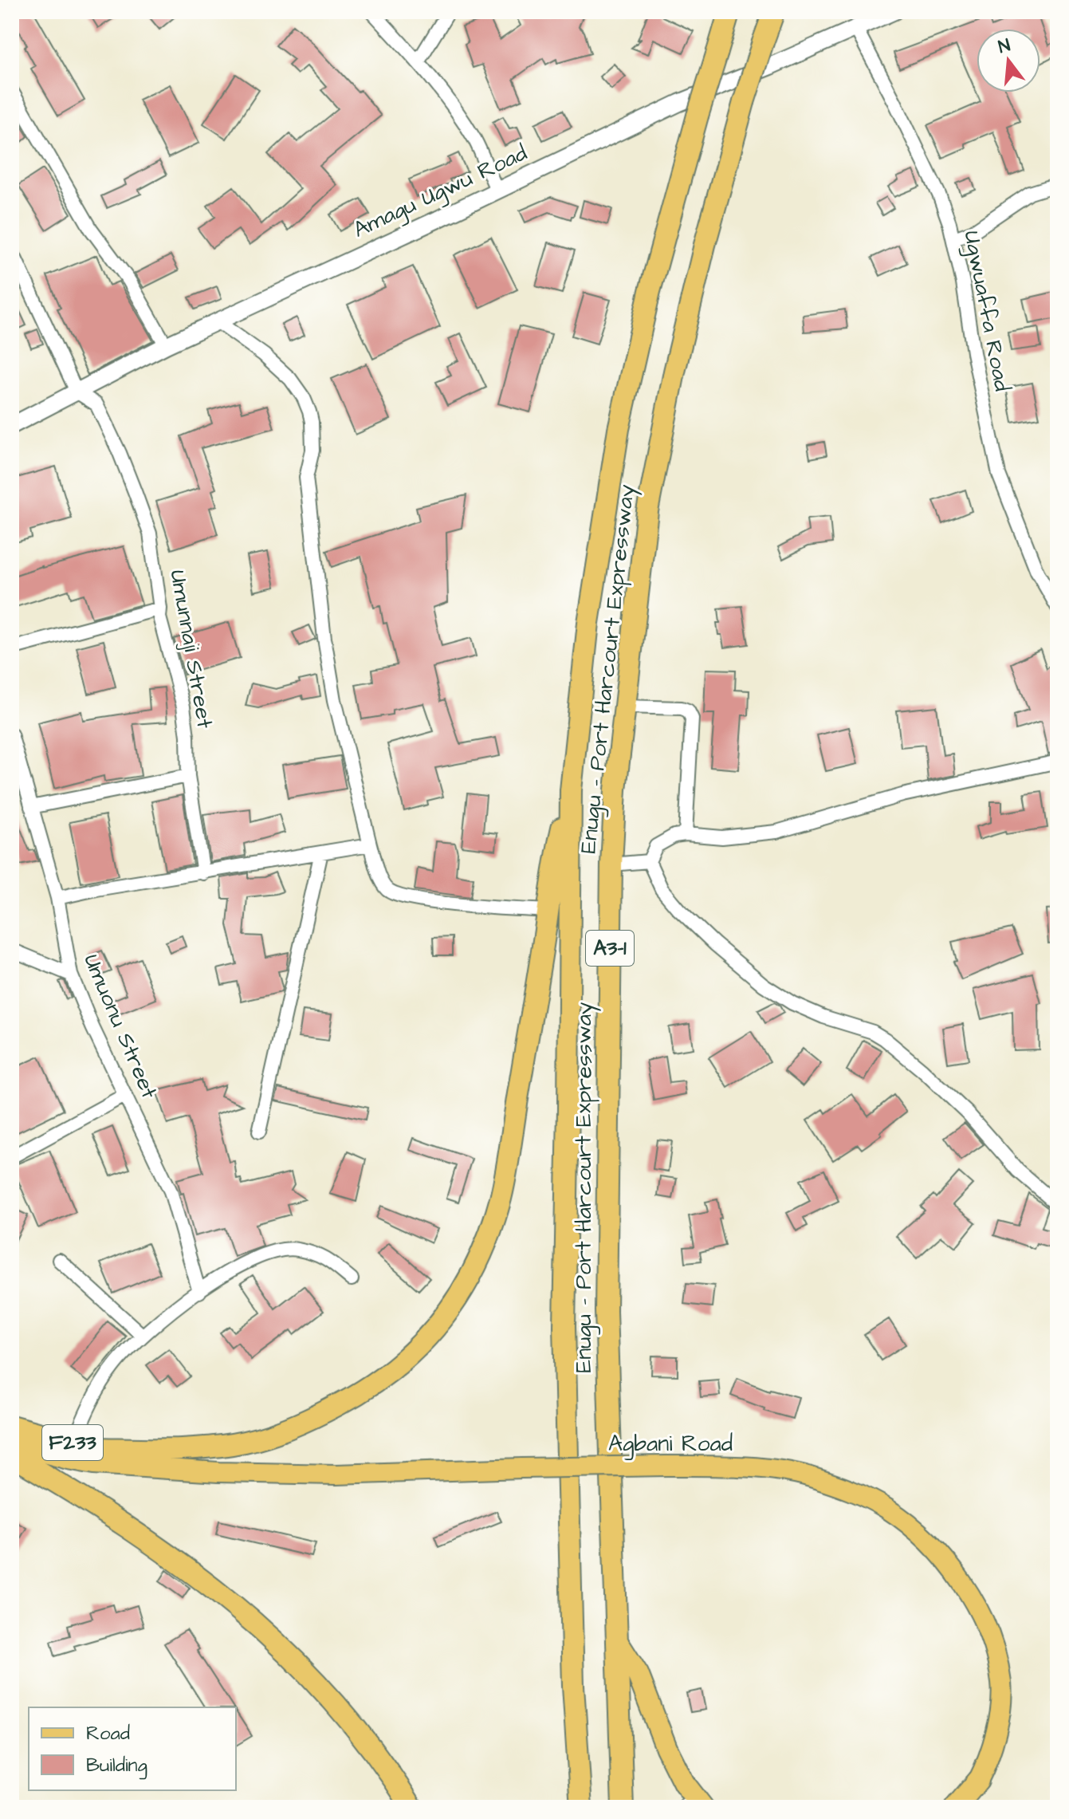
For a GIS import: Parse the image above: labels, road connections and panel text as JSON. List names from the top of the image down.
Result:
{
  "streets": {
    "highway": ["Enugu - Port Harcourt Expressway", "A3-1"],
    "main road": ["F233", "Agbani Road"],
    "street": [
      "Amagu Ugwu Road",
      "Ugwuaffa Road",
      "Umunnaji Street",
      "Umuonu Street"
    ]
  },
  "crossings": [
    ["Amagu Ugwu Road", "Ugwuaffa Road"],
    ["Amagu Ugwu Road", "Umunnaji Street"]
  ],
  "legend": ["Road", "Building"],
  "north": "top"
}
